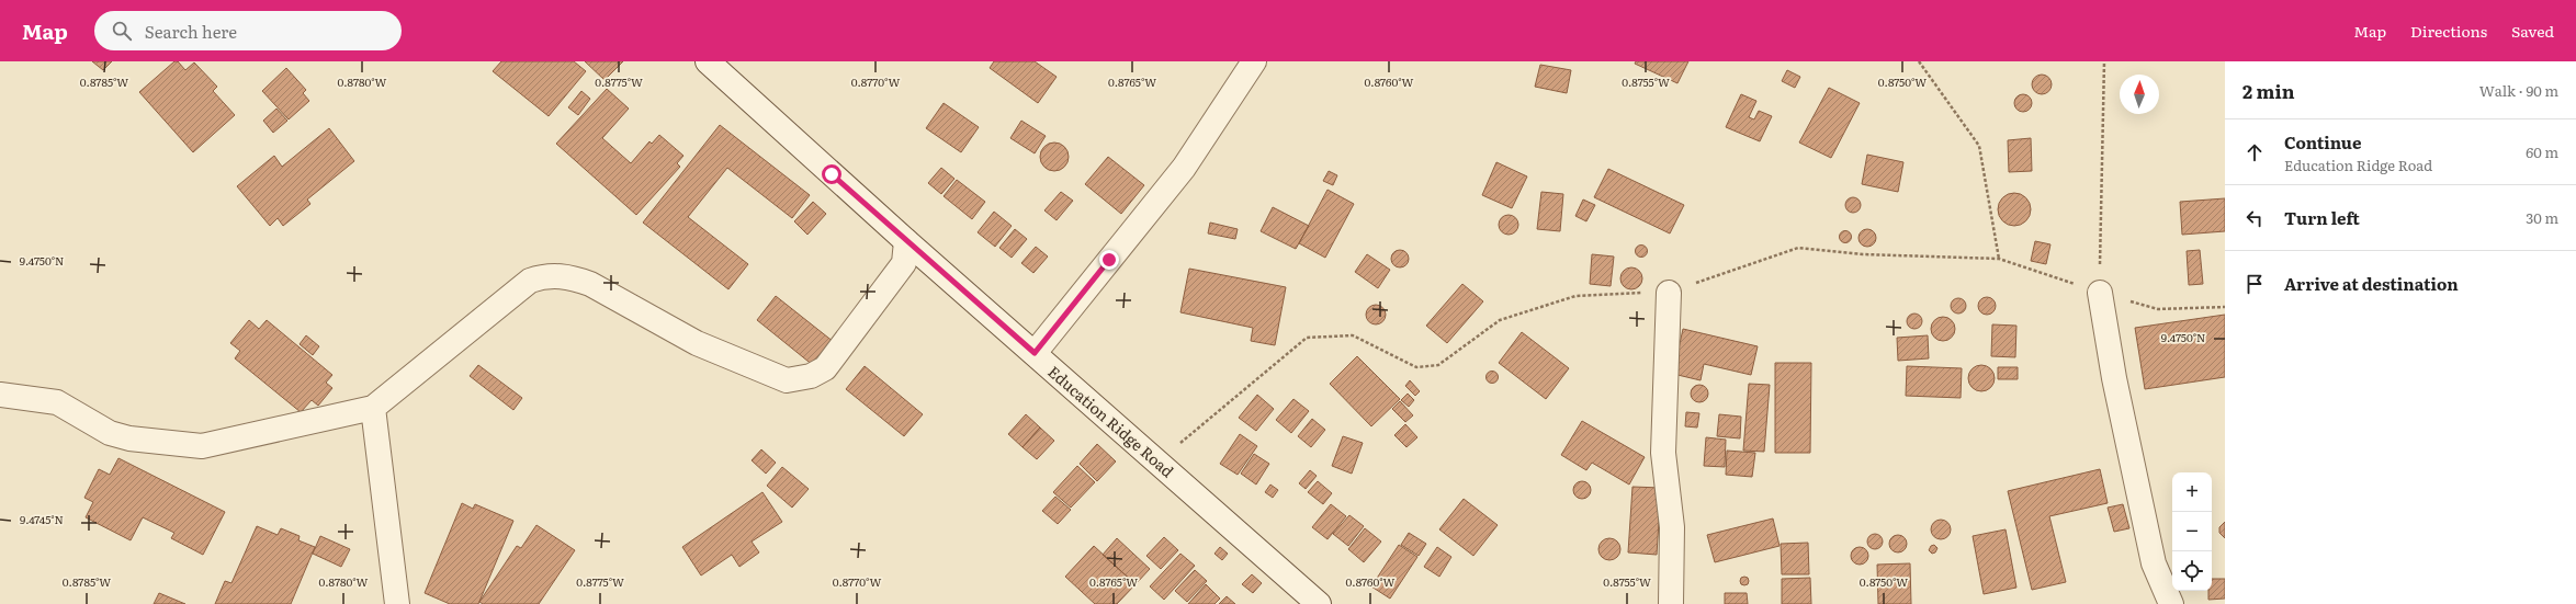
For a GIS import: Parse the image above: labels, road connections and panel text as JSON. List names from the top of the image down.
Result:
{
  "streets": {
    "street": ["Education Ridge Road"]
  },
  "north": "top",
  "page": {
    "header": "Map",
    "search": "Search here",
    "nav": ["Map", "Directions", "Saved"],
    "heading": ["2 min", "Walk · 90 m"],
    "list": [
      ["Continue", "Education Ridge Road", "60 m"],
      ["Turn left", "30 m"],
      "Arrive at destination"
    ],
    "map_buttons": ["+", "−"]
  },
  "coordinates": [
    "0.8785°W",
    "0.8780°W",
    "0.8775°W",
    "0.8770°W",
    "0.8765°W",
    "0.8760°W",
    "0.8755°W",
    "0.8750°W",
    "9.4750°N",
    "9.4745°N"
  ]
}
